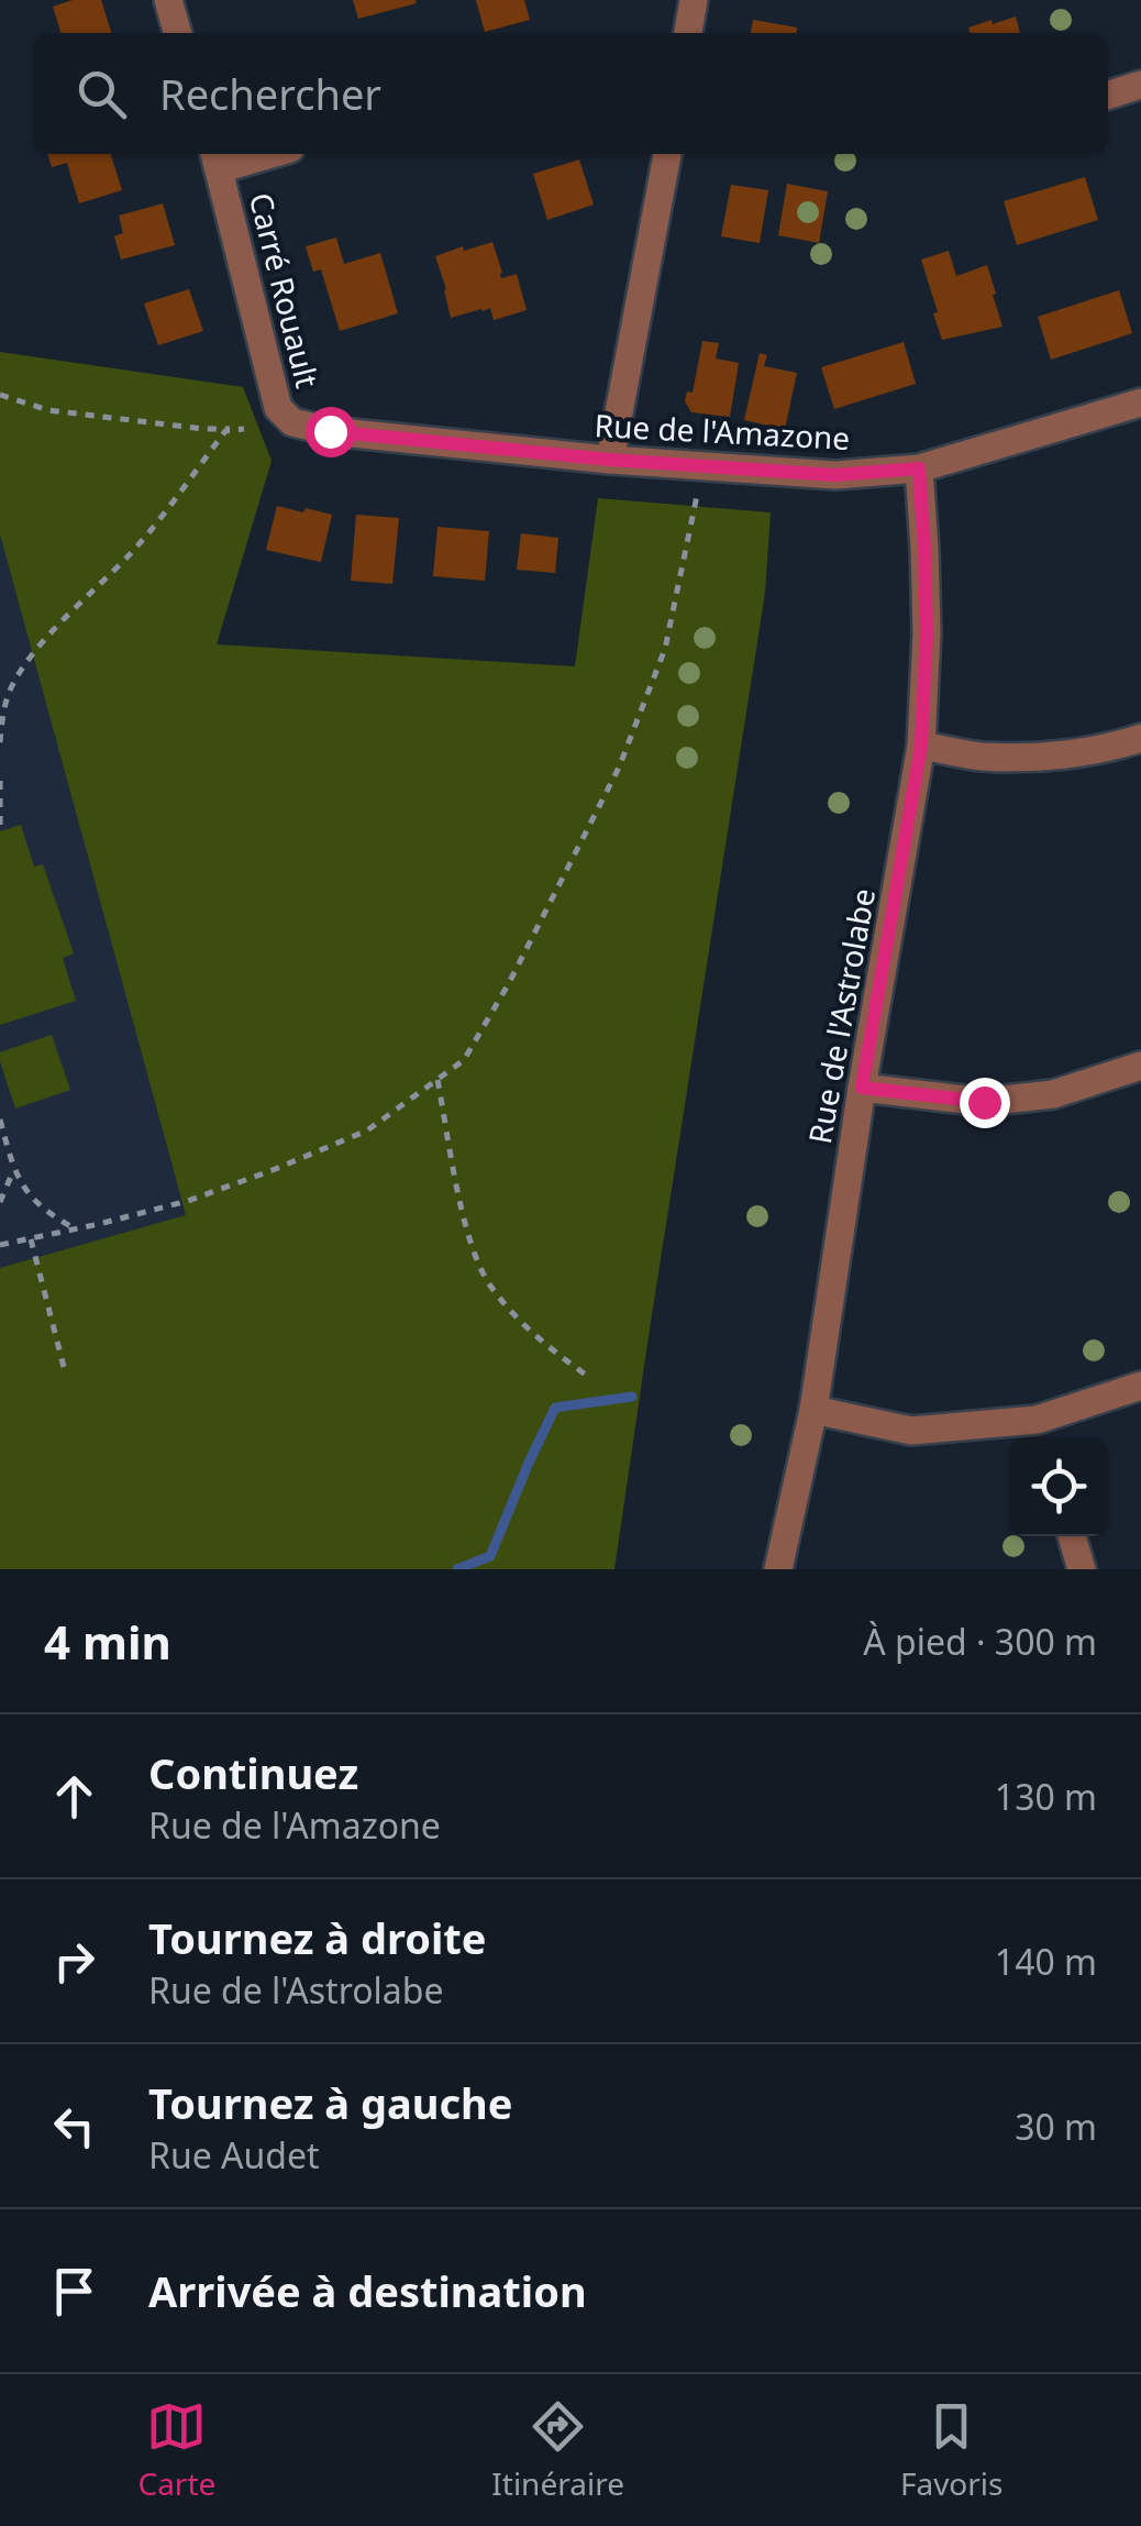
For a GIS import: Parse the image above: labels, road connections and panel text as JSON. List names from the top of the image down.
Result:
{
  "streets": {
    "street": ["Carré Rouault", "Rue de l'Amazone", "Rue de l'Astrolabe"]
  },
  "crossings": [
    ["Carré Rouault", "Rue de l'Amazone"],
    ["Rue de l'Amazone", "Rue de l'Astrolabe"]
  ],
  "page": {
    "search": "Rechercher",
    "heading": ["4 min", "À pied · 300 m"],
    "list": [
      ["Continuez", "Rue de l'Amazone", "130 m"],
      ["Tournez à droite", "Rue de l'Astrolabe", "140 m"],
      ["Tournez à gauche", "Rue Audet", "30 m"],
      "Arrivée à destination"
    ],
    "nav": ["Carte", "Itinéraire", "Favoris"]
  }
}
